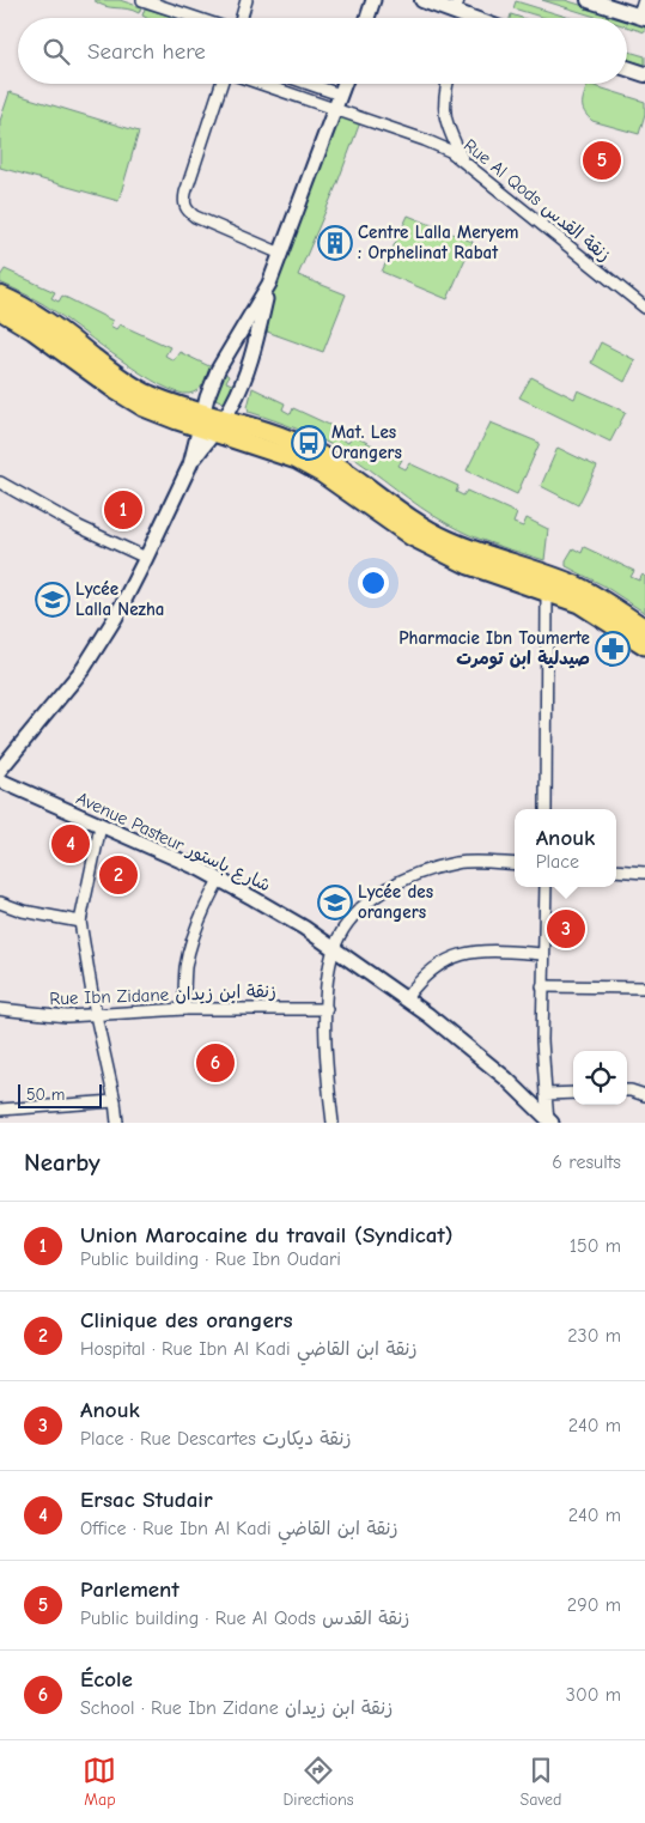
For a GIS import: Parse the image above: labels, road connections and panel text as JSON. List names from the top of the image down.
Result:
{
  "streets": {
    "street": ["Rue Al Qods زنقة القدس", "Avenue Pasteur شارع باستور", "Rue Ibn Zidane زنقة ابن زيدان"]
  },
  "places": {
    "building": ["Centre Lalla Meryem : Orphelinat Rabat"],
    "bus stop": ["Mat. Les Orangers"],
    "school or university": ["Lycée Lalla Nezha", "Lycée des orangers"],
    "pharmacy": ["Pharmacie Ibn Toumerte صيدلية ابن تومرت"]
  },
  "scale_bar": "50 m",
  "page": {
    "search": "Search here",
    "pins": [
      "5",
      "1",
      "4",
      "2",
      "3",
      "6"
    ],
    "popup": ["Anouk", "Place"],
    "scale": "50 m",
    "heading": ["Nearby", "6 results"],
    "list": [
      {
        "mark": "1",
        "name": "Union Marocaine du travail (Syndicat)",
        "note": "Public building · Rue Ibn Oudari",
        "value": "150 m"
      },
      {
        "mark": "2",
        "name": "Clinique des orangers",
        "note": "Hospital · Rue Ibn Al Kadi زنقة ابن القاضي",
        "value": "230 m"
      },
      {
        "mark": "3",
        "name": "Anouk",
        "note": "Place · Rue Descartes زنقة ديكارت",
        "value": "240 m"
      },
      {
        "mark": "4",
        "name": "Ersac Studair",
        "note": "Office · Rue Ibn Al Kadi زنقة ابن القاضي",
        "value": "240 m"
      },
      {
        "mark": "5",
        "name": "Parlement",
        "note": "Public building · Rue Al Qods زنقة القدس",
        "value": "290 m"
      },
      {
        "mark": "6",
        "name": "École",
        "note": "School · Rue Ibn Zidane زنقة ابن زيدان",
        "value": "300 m"
      }
    ],
    "nav": ["Map", "Directions", "Saved"]
  }
}
